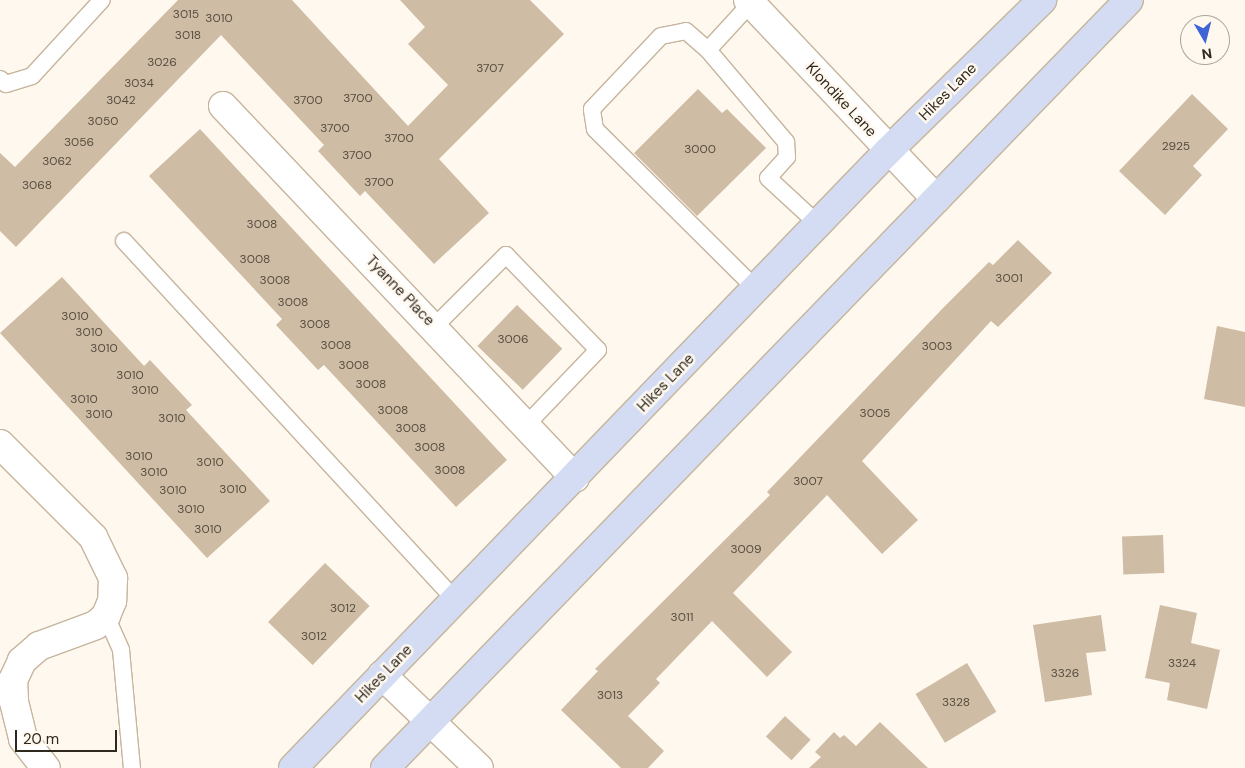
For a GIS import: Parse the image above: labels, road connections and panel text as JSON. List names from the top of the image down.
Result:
{
  "streets": {
    "main road": ["Hikes Lane"],
    "street": ["Klondike Lane", "Tyanne Place"]
  },
  "crossings": [
    ["Hikes Lane", "Klondike Lane"],
    ["Hikes Lane", "Tyanne Place"]
  ],
  "house_numbers": [
    "3015",
    "3010",
    "3018",
    "3026",
    "3707",
    "3034",
    "3700",
    "3042",
    "3700",
    "3050",
    "3700",
    "3700",
    "3056",
    "2925",
    "3000",
    "3700",
    "3062",
    "3700",
    "3068",
    "3008",
    "3008",
    "3001",
    "3008",
    "3008",
    "3010",
    "3008",
    "3010",
    "3006",
    "3008",
    "3003",
    "3010",
    "3008",
    "3010",
    "3008",
    "3010",
    "3010",
    "3008",
    "3005",
    "3010",
    "3010",
    "3008",
    "3008",
    "3010",
    "3010",
    "3008",
    "3010",
    "3007",
    "3010",
    "3010",
    "3010",
    "3010",
    "3009",
    "3012",
    "3011",
    "3012",
    "3324",
    "3326",
    "3013",
    "3328"
  ],
  "scale_bar": "20 m",
  "north": "bottom"
}
